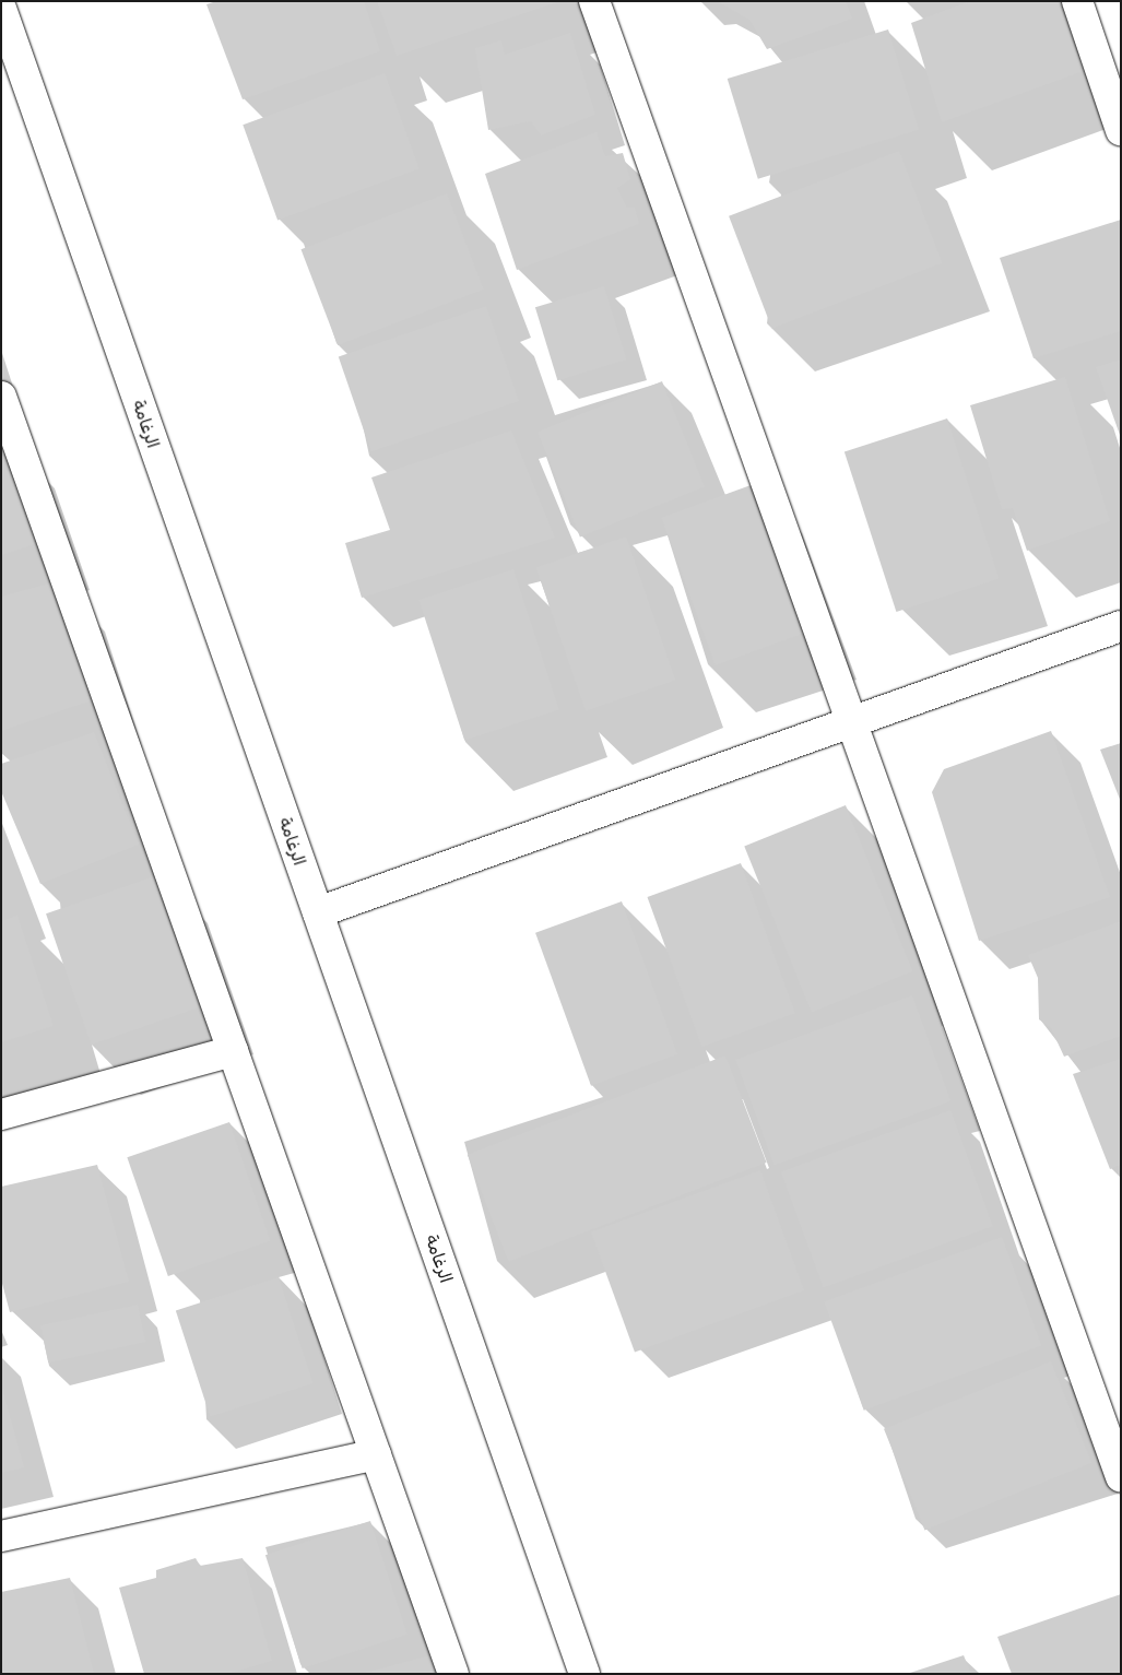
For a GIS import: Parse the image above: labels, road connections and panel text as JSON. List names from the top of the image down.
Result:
{
  "streets": {
    "street": ["الرغامة"]
  }
}
